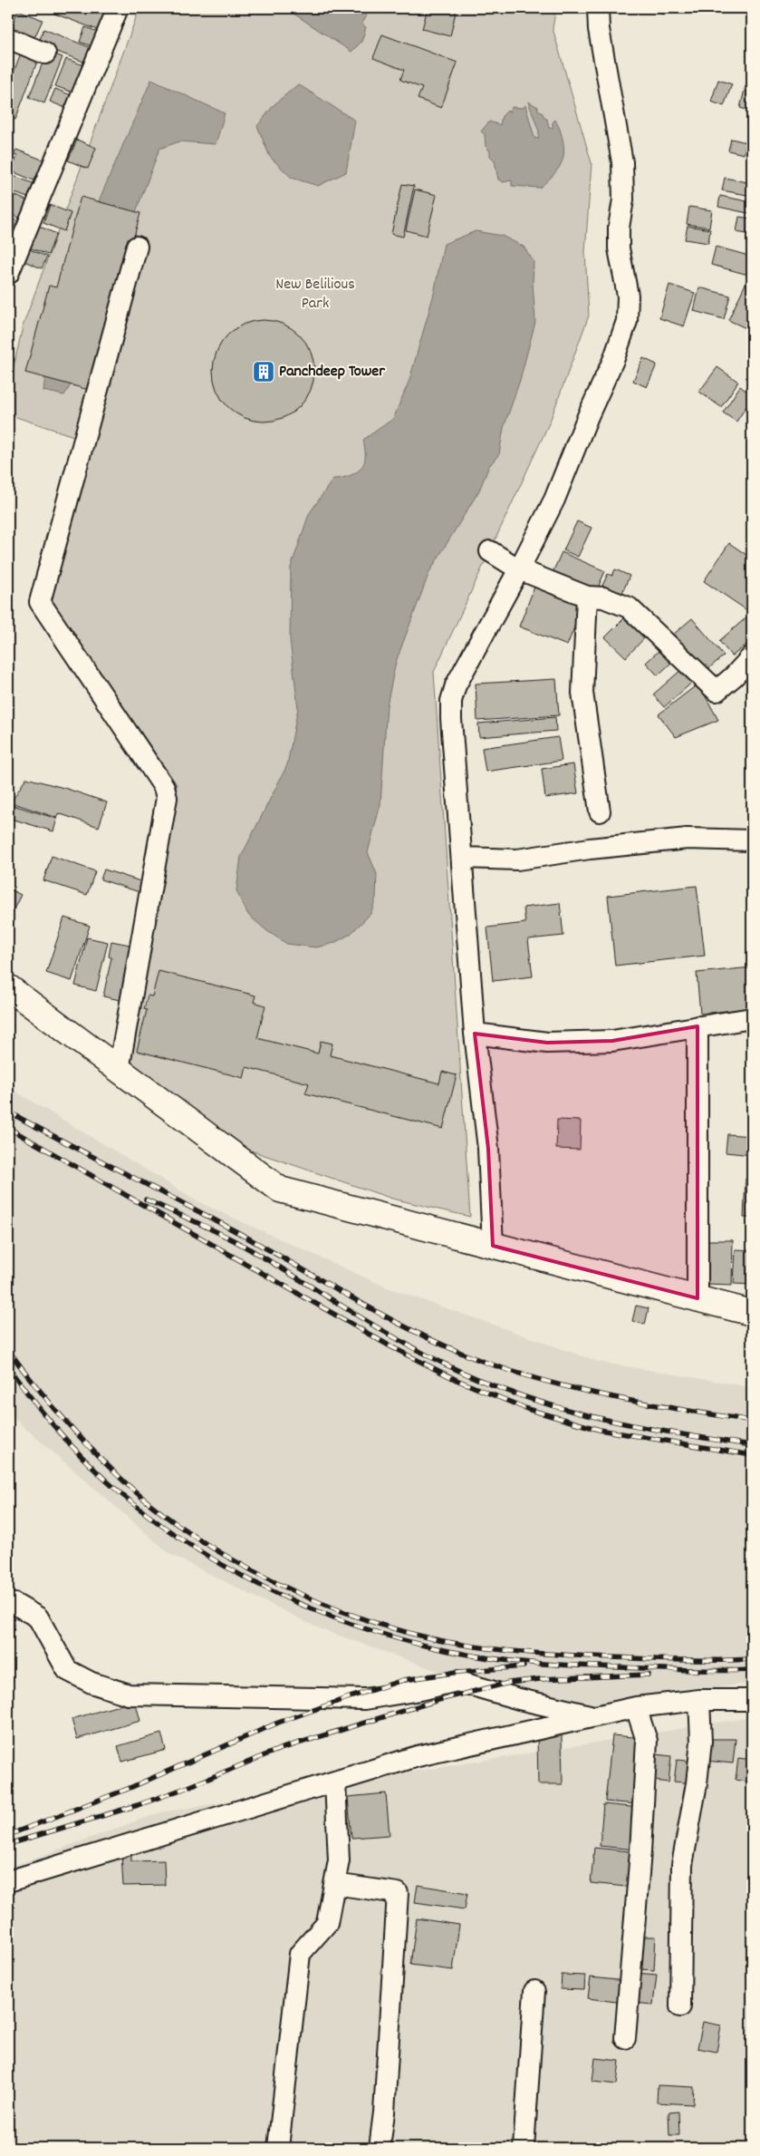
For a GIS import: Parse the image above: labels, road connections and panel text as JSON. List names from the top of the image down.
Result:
{
  "parks": ["New Belilious Park"],
  "places": {
    "building": ["Panchdeep Tower"]
  }
}
